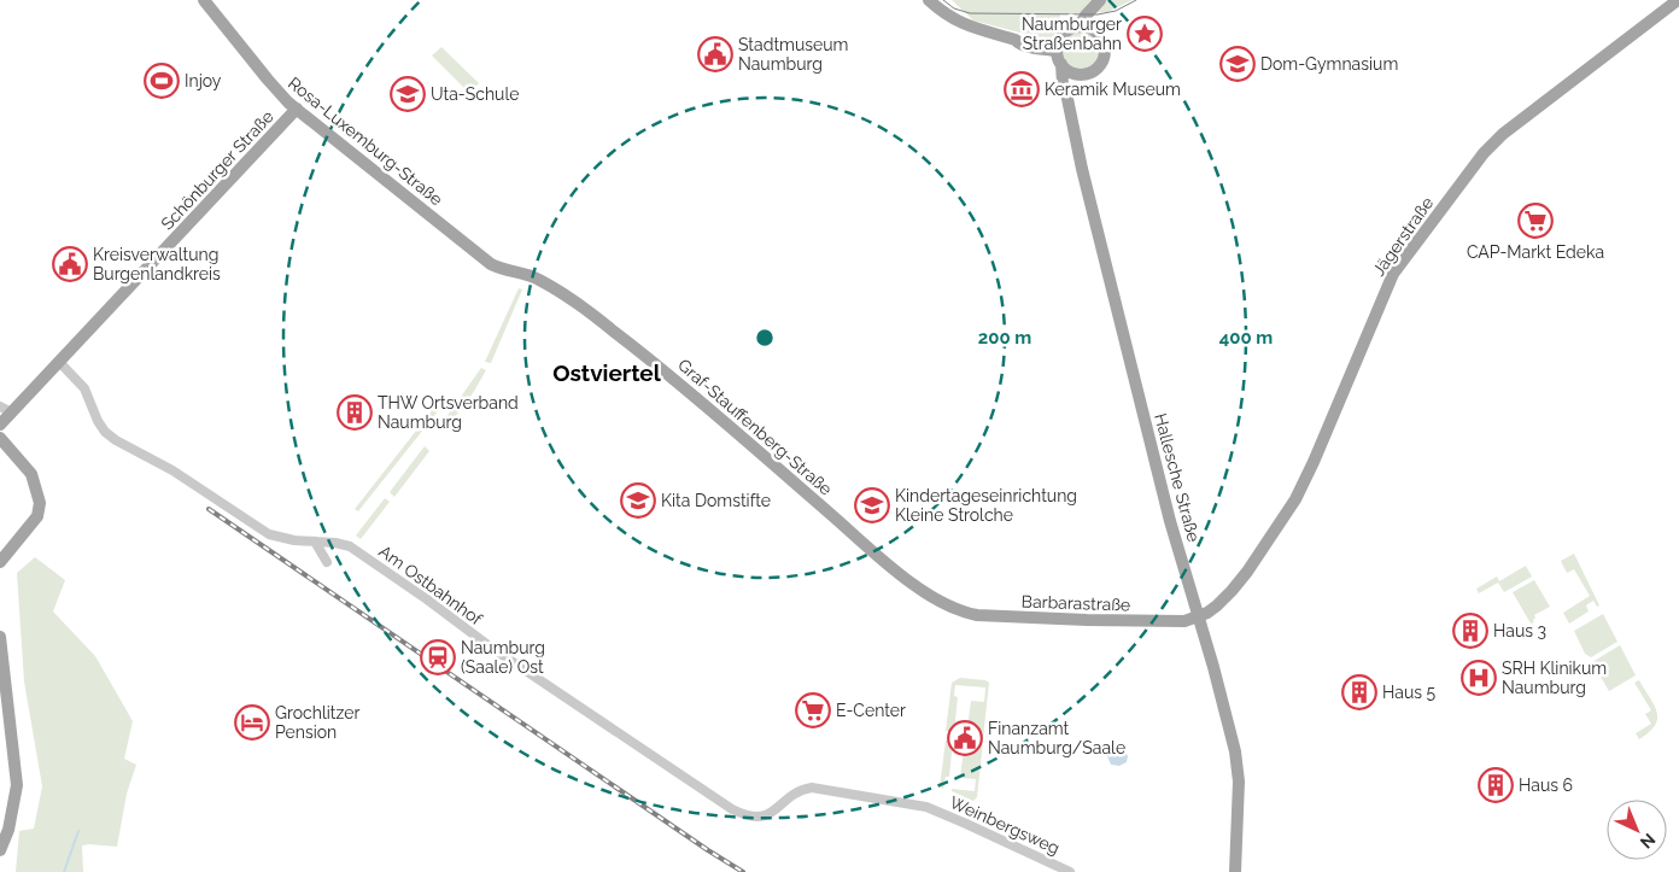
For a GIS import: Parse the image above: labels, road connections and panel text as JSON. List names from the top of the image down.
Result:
{
  "streets": {
    "main road": [
      "Rosa-Luxemburg-Straße",
      "Schönburger Straße",
      "Jägerstraße",
      "Graf-Stauffenberg-Straße",
      "Hallesche Straße",
      "Barbarastraße"
    ],
    "street": ["Am Ostbahnhof", "Weinbergsweg"]
  },
  "crossings": [
    ["Rosa-Luxemburg-Straße", "Schönburger Straße"],
    ["Rosa-Luxemburg-Straße", "Graf-Stauffenberg-Straße"],
    ["Jägerstraße", "Hallesche Straße"],
    ["Jägerstraße", "Barbarastraße"],
    ["Graf-Stauffenberg-Straße", "Barbarastraße"],
    ["Hallesche Straße", "Barbarastraße"],
    ["Am Ostbahnhof", "Weinbergsweg"]
  ],
  "districts": ["Ostviertel"],
  "places": {
    "place": ["Naumburger Straßenbahn"],
    "public building": ["Stadtmuseum Naumburg", "Kreisverwaltung Burgenlandkreis", "Finanzamt Naumburg/Saale"],
    "school or university": [
      "Dom-Gymnasium",
      "Uta-Schule",
      "Kita Domstifte",
      "Kindertageseinrichtung Kleine Strolche"
    ],
    "sports": ["Injoy"],
    "museum": ["Keramik Museum"],
    "supermarket": ["CAP-Markt Edeka", "E-Center"],
    "building": [
      "THW Ortsverband Naumburg",
      "Haus 3",
      "Haus 5",
      "Haus 6"
    ],
    "station": ["Naumburg (Saale) Ost"],
    "hospital": ["SRH Klinikum Naumburg"],
    "hotel": ["Grochlitzer Pension"]
  },
  "north": "bottom right",
  "rings": ["200 m", "400 m"]
}
